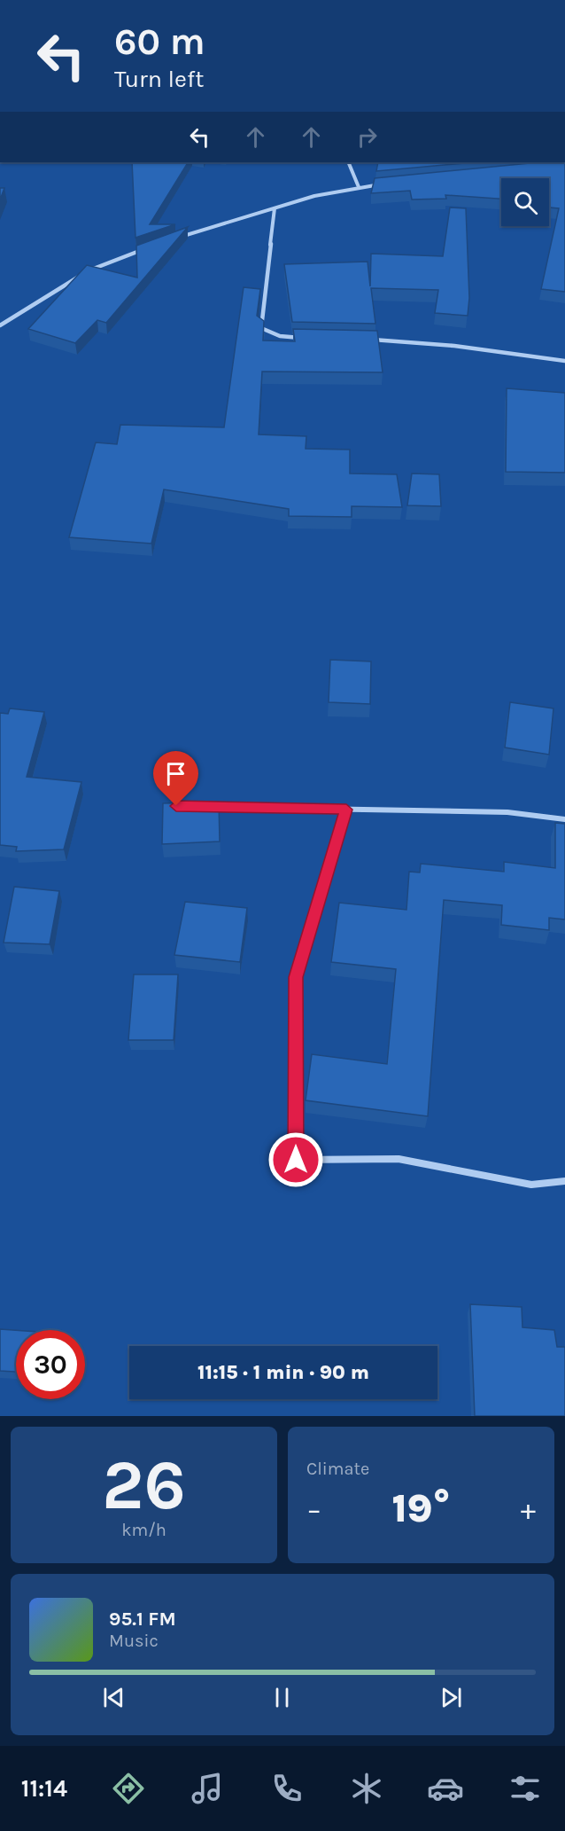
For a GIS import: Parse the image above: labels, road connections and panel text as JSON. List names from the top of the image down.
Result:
{
  "page": {
    "turn": ["60 m", "Turn left"],
    "limit": "30",
    "trip": "11:15 · 1 min · 90 m",
    "tile": [
      ["26", "km/h"],
      "Climate"
    ],
    "heat": ["−", "19°", "+"],
    "song": ["95.1 FM", "Music"],
    "tabs": "11:14"
  }
}
